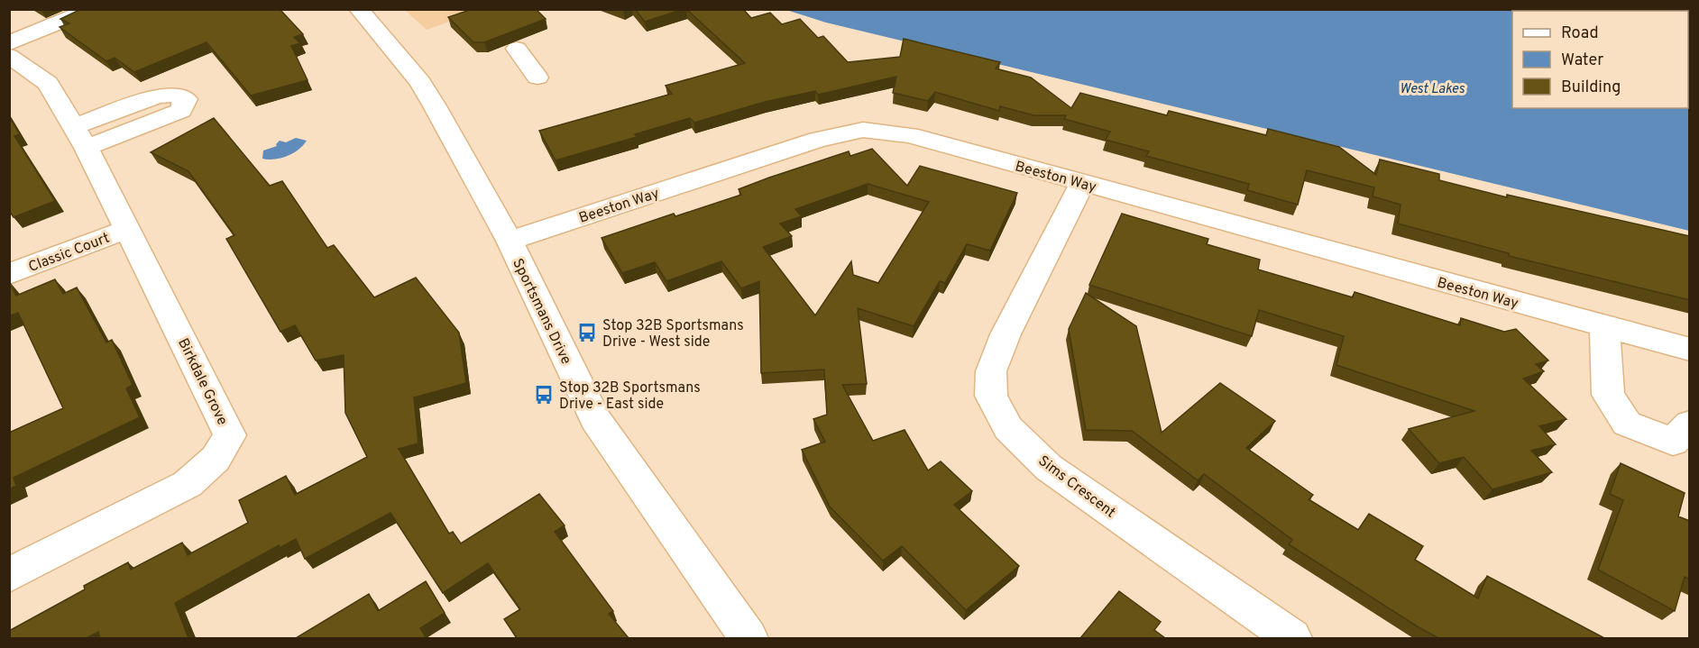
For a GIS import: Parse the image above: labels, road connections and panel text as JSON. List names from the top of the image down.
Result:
{
  "streets": {
    "street": [
      "Beeston Way",
      "Classic Court",
      "Sportsmans Drive",
      "Birkdale Grove",
      "Sims Crescent"
    ]
  },
  "crossings": [
    ["Beeston Way", "Sportsmans Drive"],
    ["Beeston Way", "Sims Crescent"],
    ["Classic Court", "Birkdale Grove"]
  ],
  "water": ["West Lakes"],
  "places": {
    "bus stop": ["Stop 32B Sportsmans Drive - West side", "Stop 32B Sportsmans Drive - East side"]
  },
  "legend": ["Road", "Water", "Building"]
}
